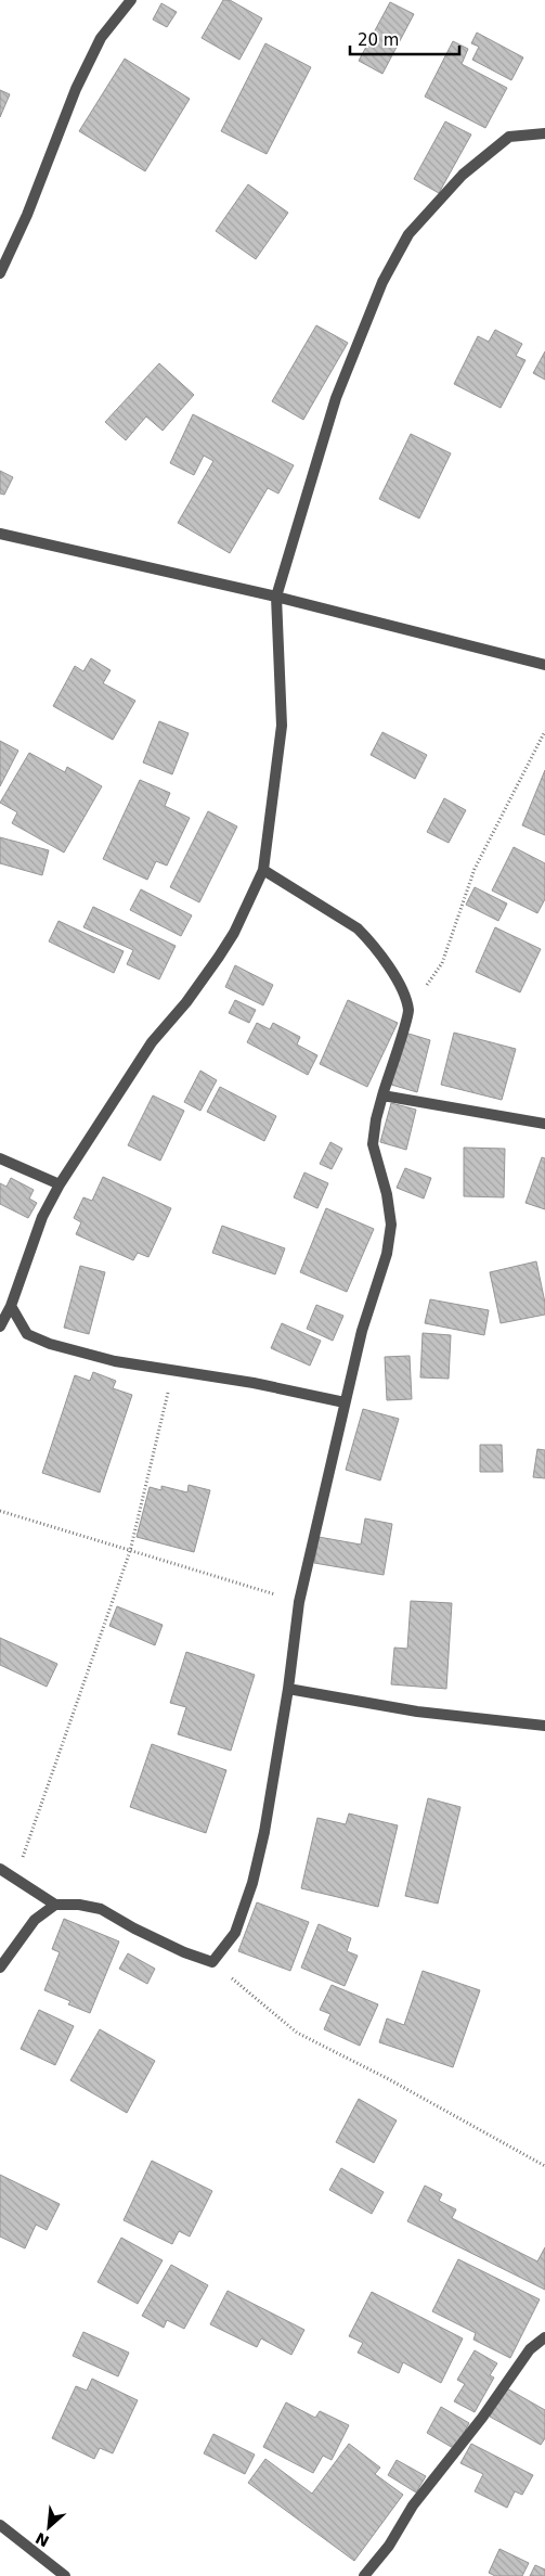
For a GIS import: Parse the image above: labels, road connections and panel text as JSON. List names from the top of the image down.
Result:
{
  "scale_bar": "20 m",
  "north": "bottom left"
}
